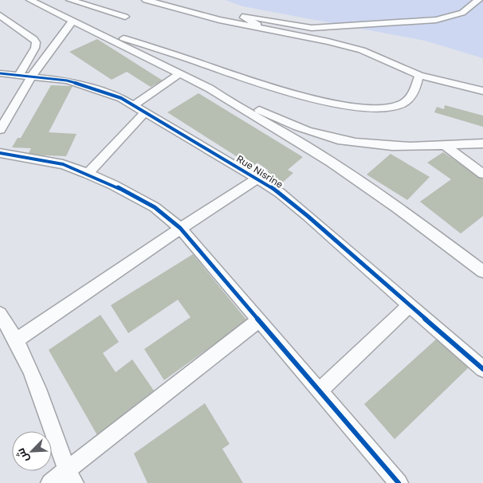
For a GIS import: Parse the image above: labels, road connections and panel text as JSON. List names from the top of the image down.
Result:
{
  "streets": {
    "street": ["Rue Nisrine"]
  },
  "north": "bottom left"
}
